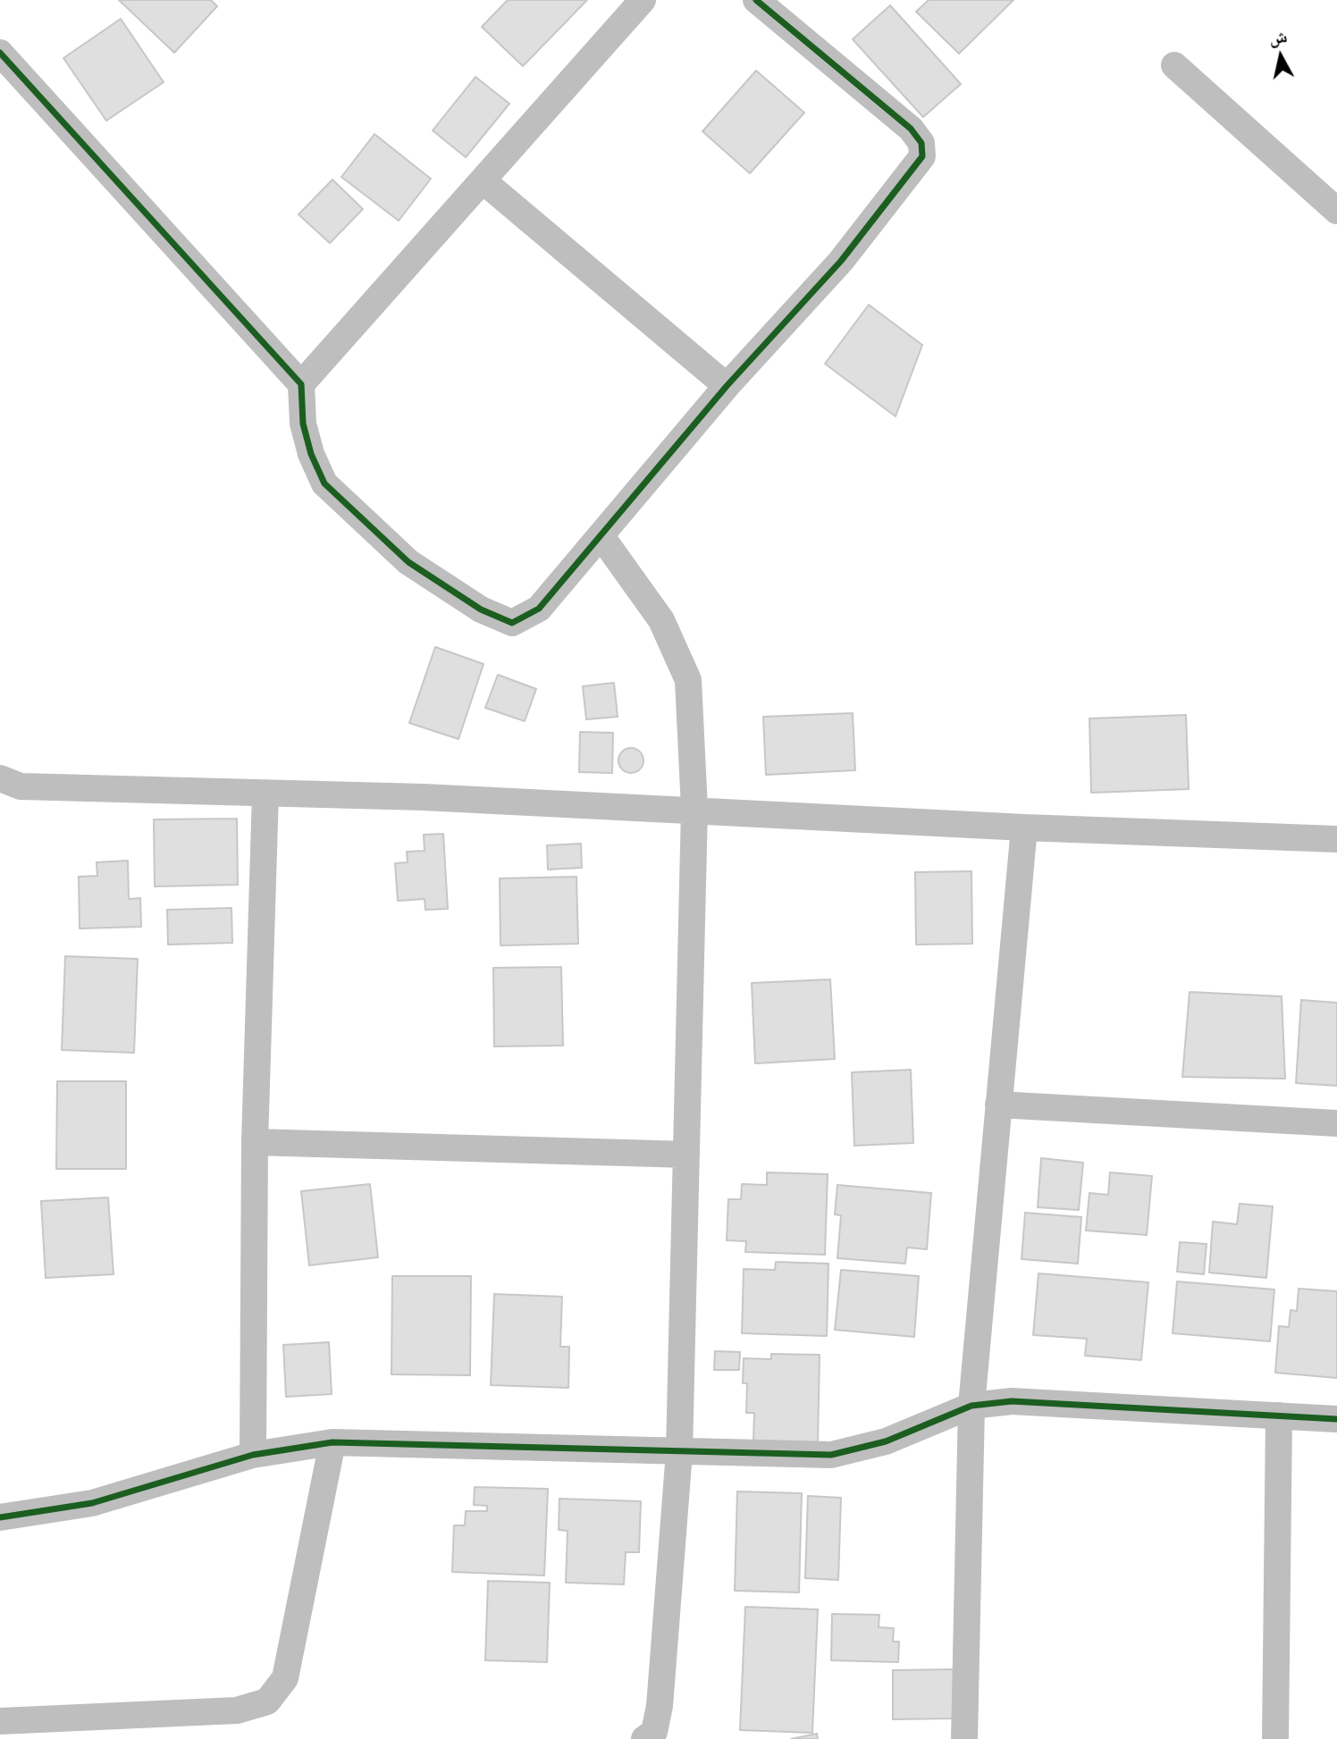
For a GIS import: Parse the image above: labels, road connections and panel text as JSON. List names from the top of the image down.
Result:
{
  "north": "top"
}
